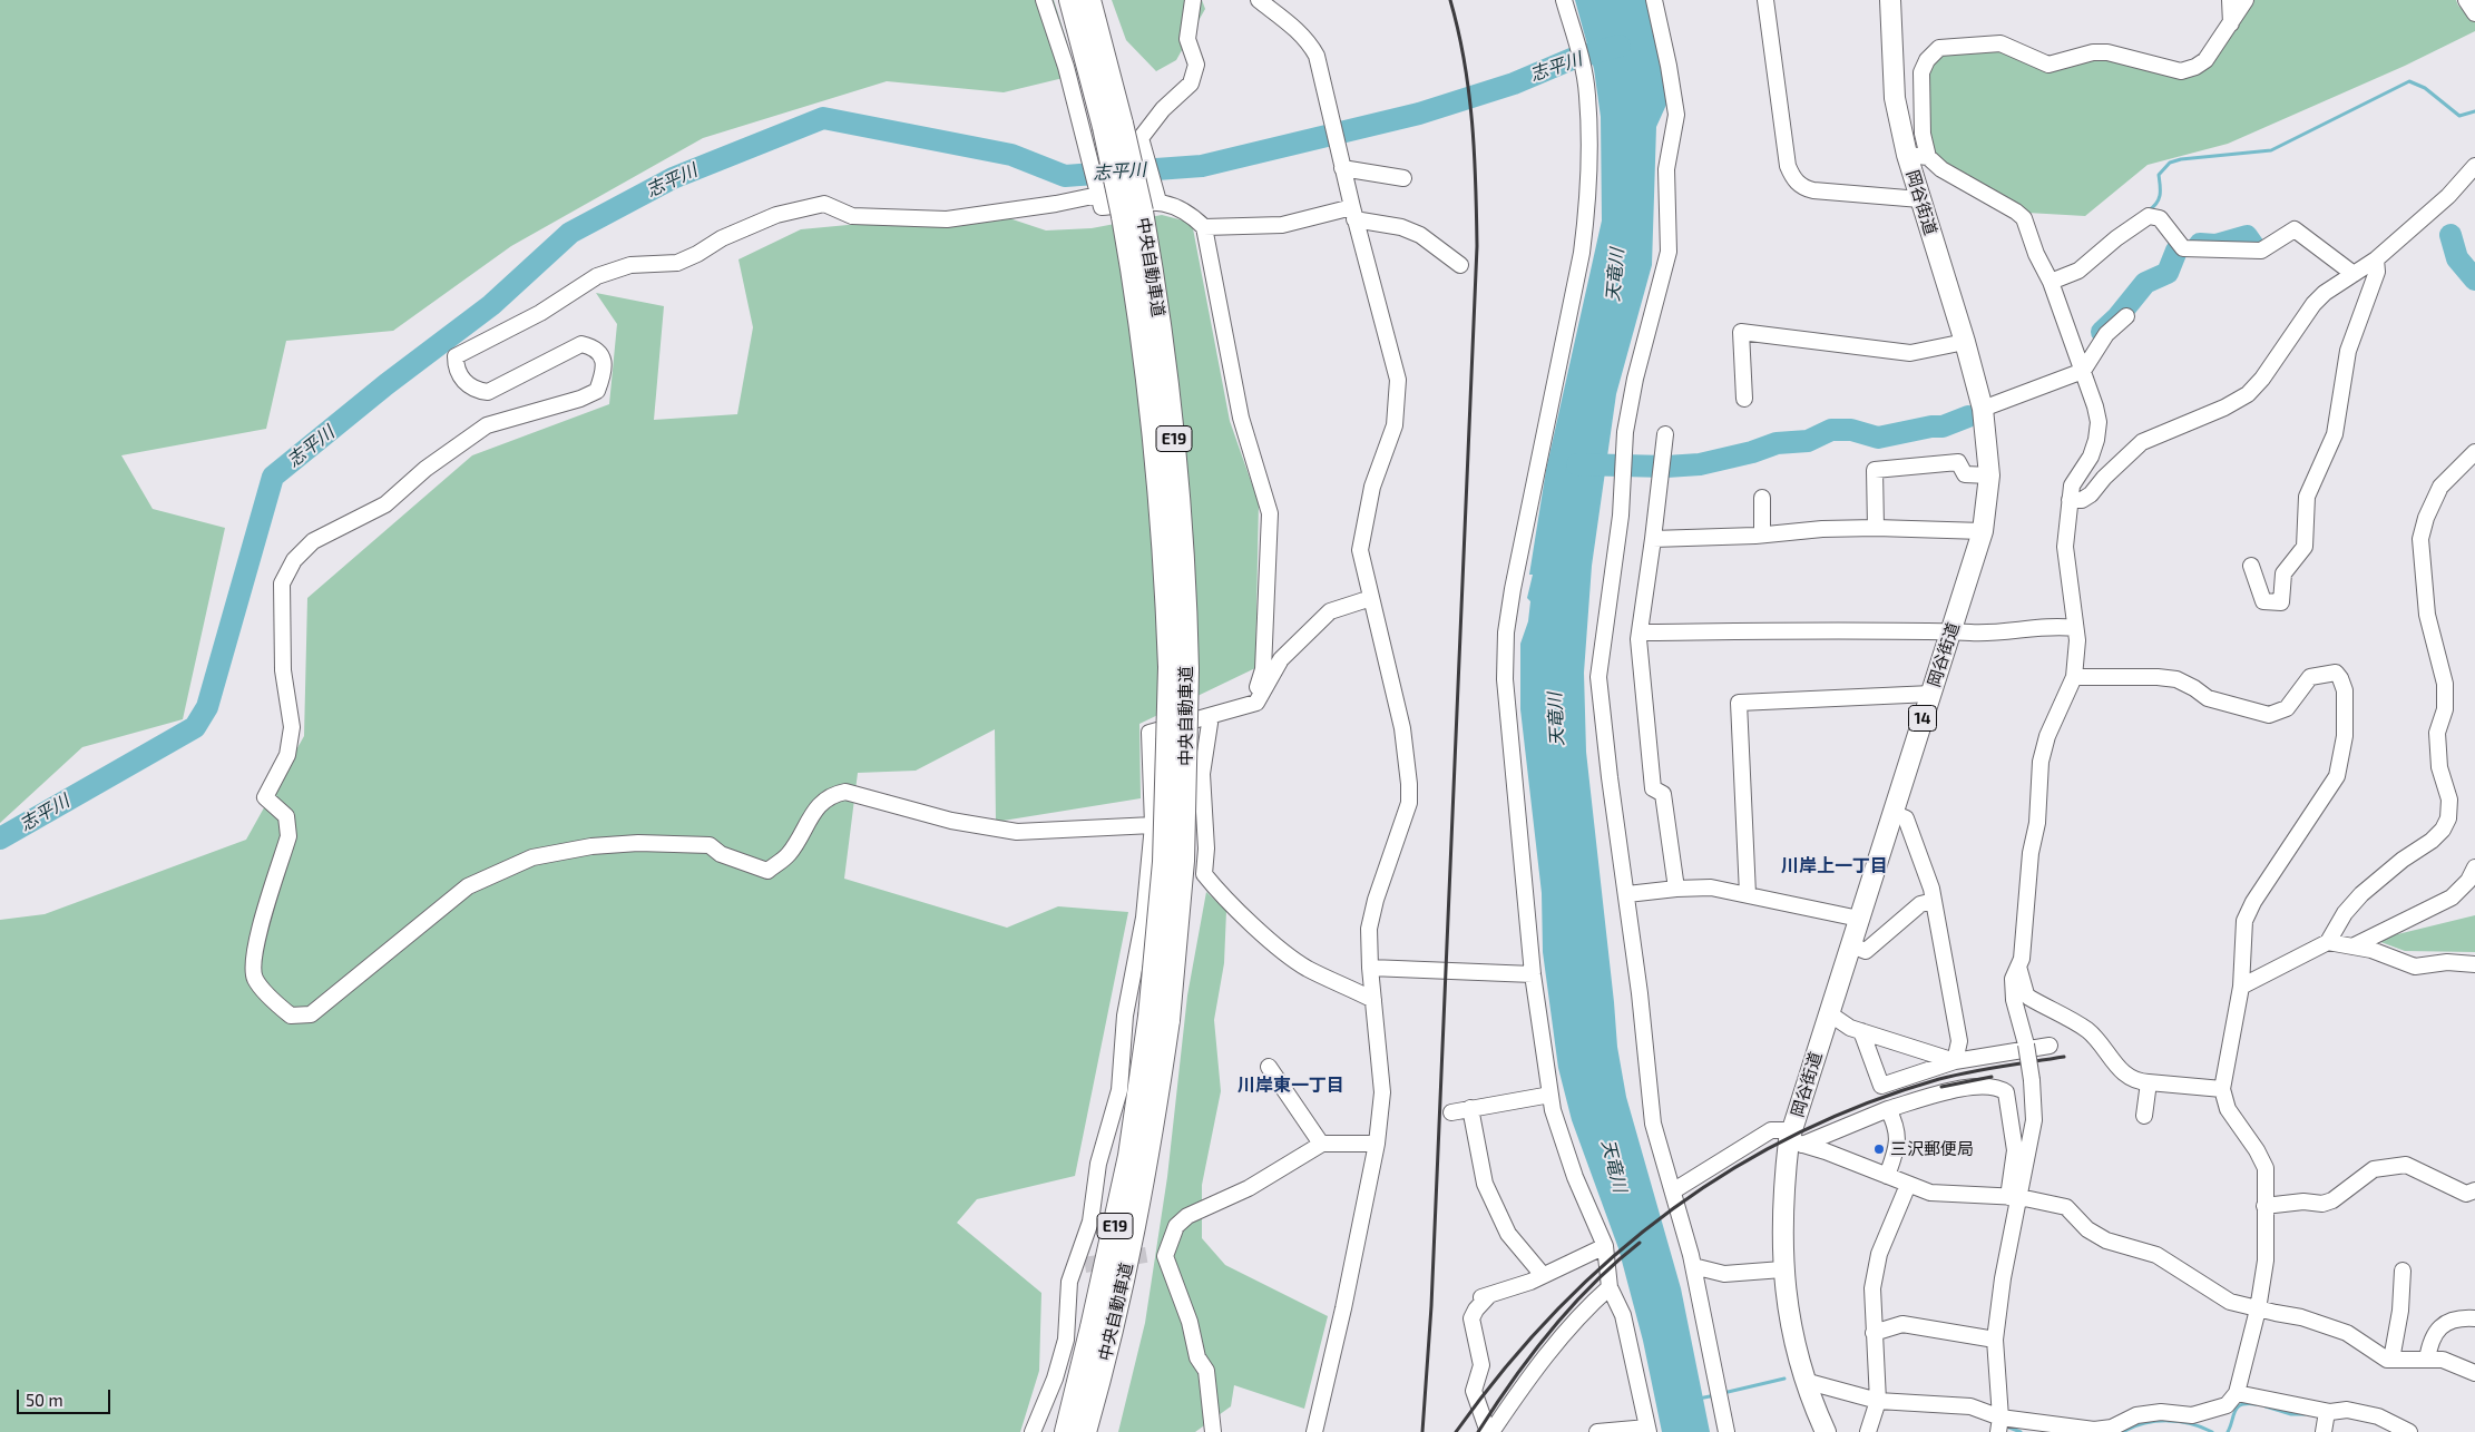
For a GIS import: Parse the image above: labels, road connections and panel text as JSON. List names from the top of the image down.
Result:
{
  "streets": {
    "highway": ["中央自動車道", "E19"],
    "main road": ["岡谷街道", "14"]
  },
  "districts": ["川岸上一丁目", "川岸東一丁目"],
  "water": ["志平川", "天竜川"],
  "places": ["三沢郵便局"],
  "scale_bar": "50 m"
}
